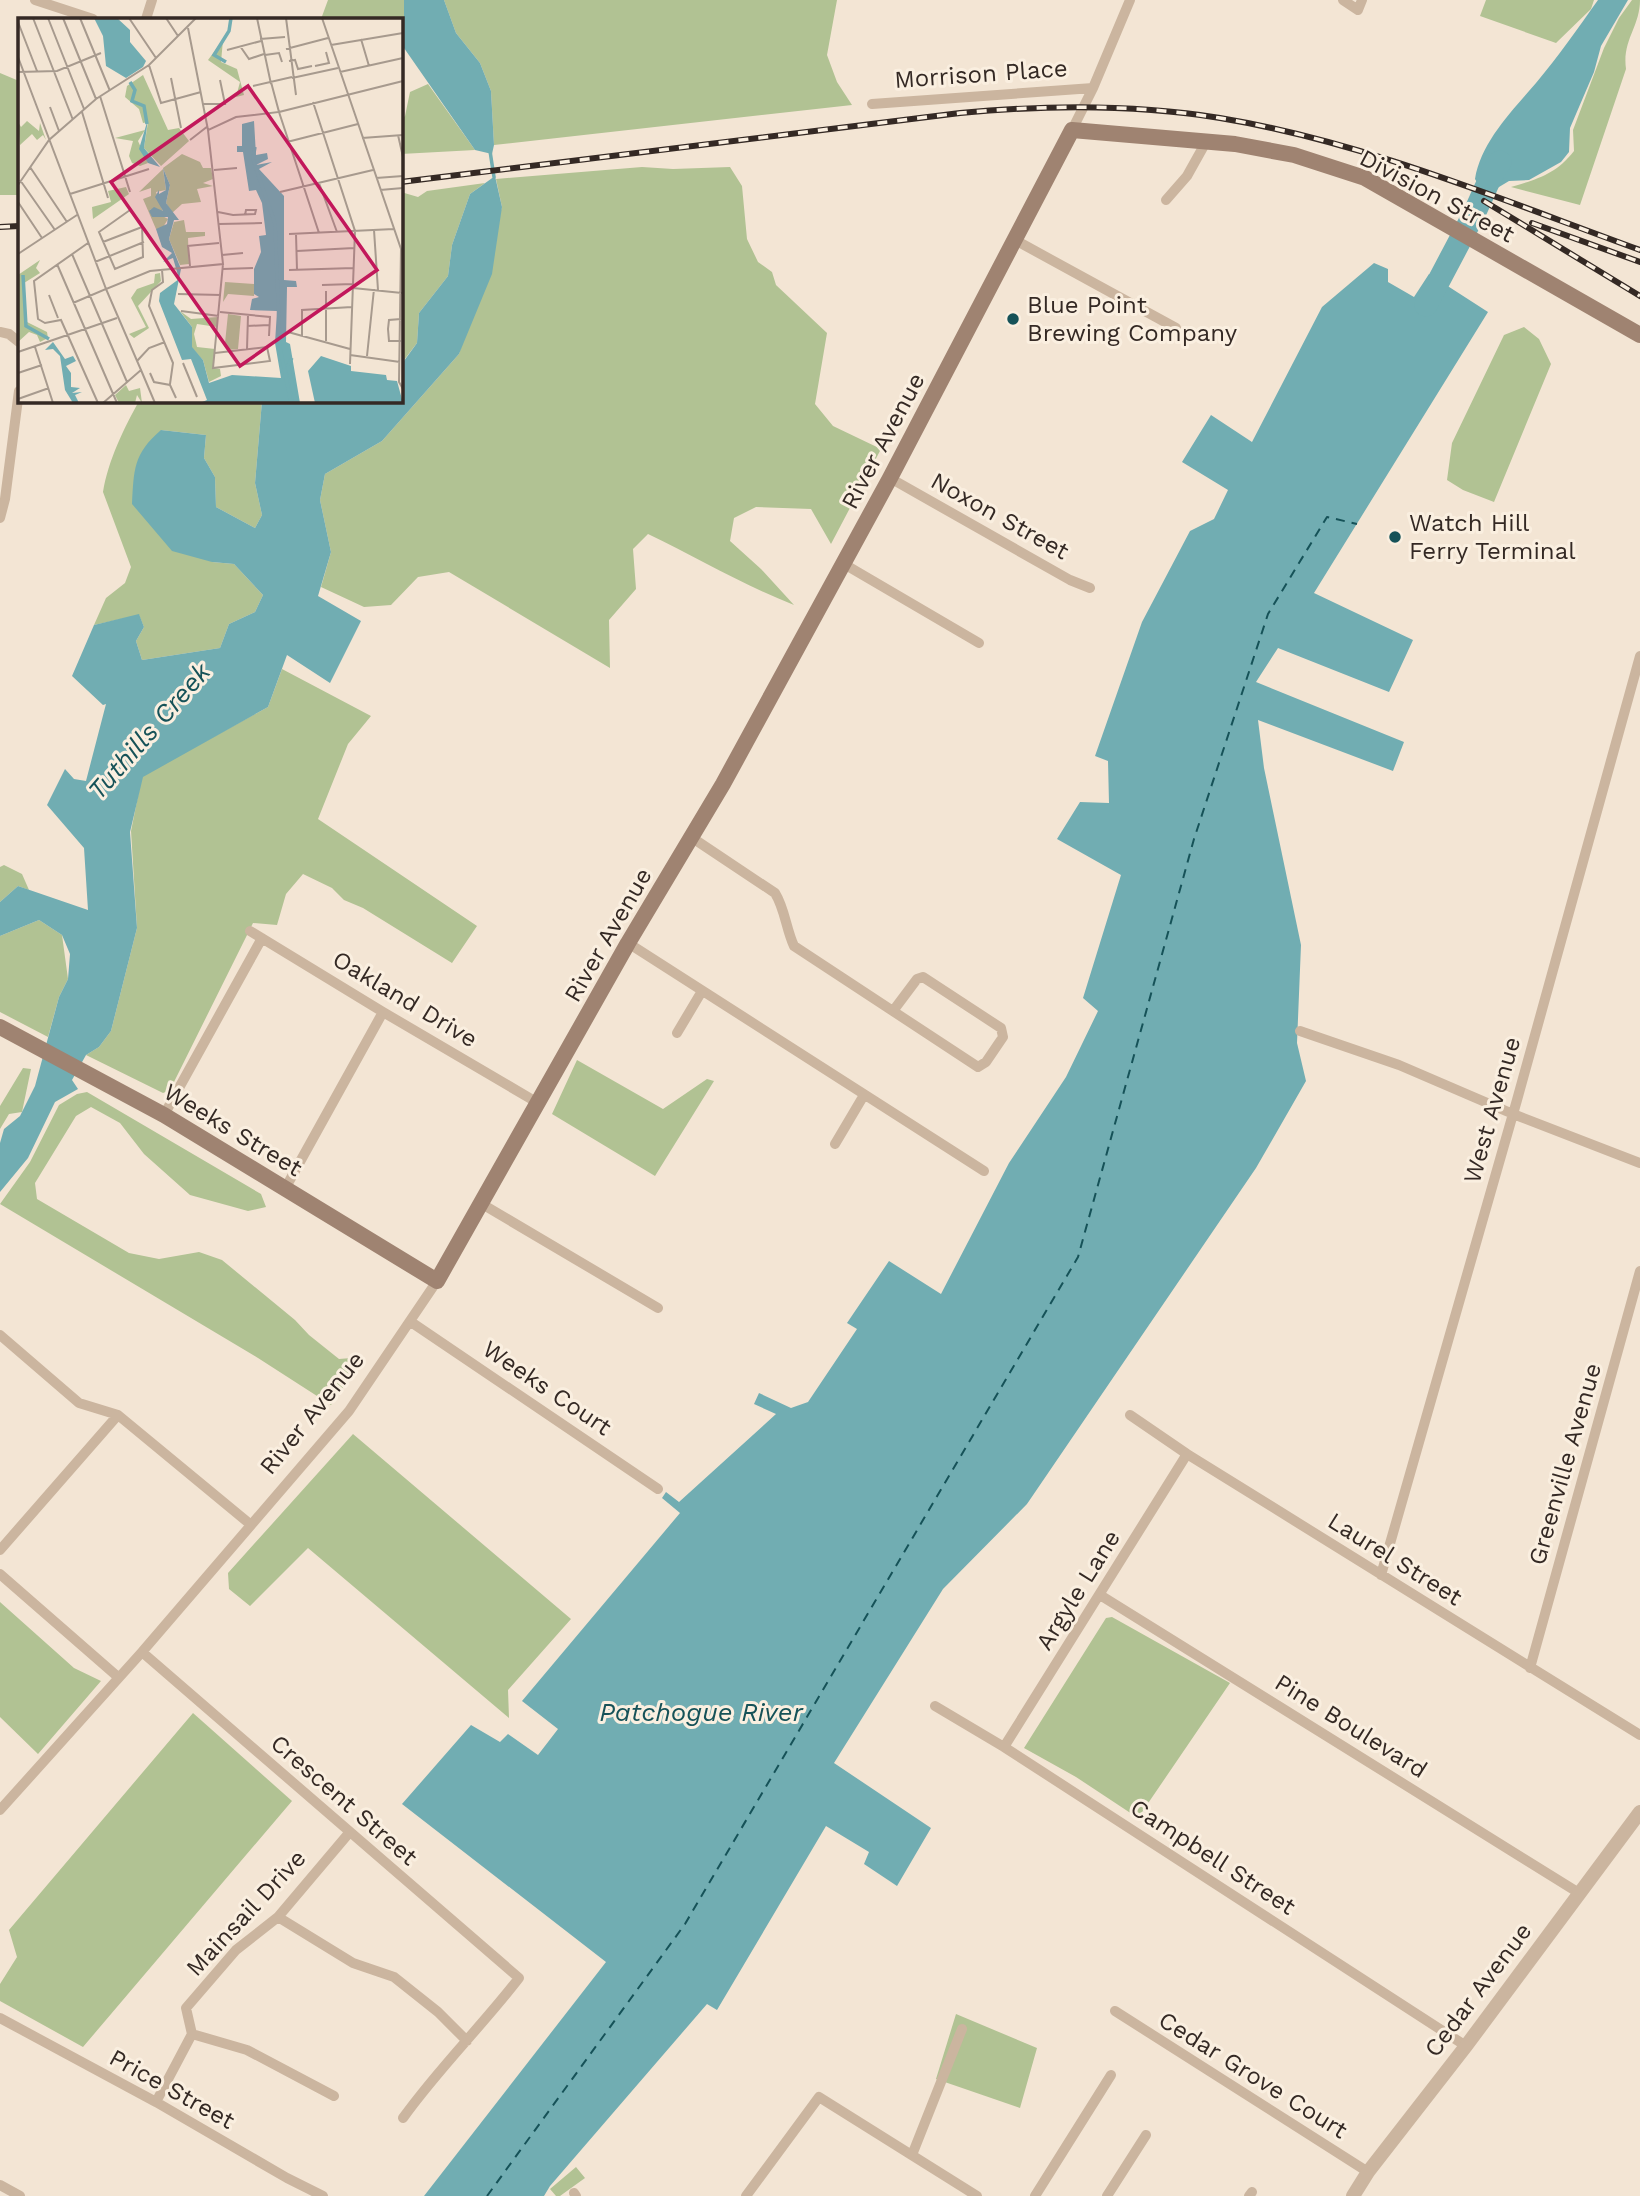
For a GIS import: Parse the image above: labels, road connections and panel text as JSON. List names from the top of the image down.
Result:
{
  "streets": {
    "main road": ["Division Street", "River Avenue", "Weeks Street"],
    "street": [
      "Morrison Place",
      "Noxon Street",
      "Oakland Drive",
      "West Avenue",
      "Weeks Court",
      "Greenville Avenue",
      "Laurel Street",
      "Argyle Lane",
      "Pine Boulevard",
      "Crescent Street",
      "Campbell Street",
      "Mainsail Drive",
      "Cedar Avenue",
      "Cedar Grove Court",
      "Price Street"
    ]
  },
  "crossings": [
    ["Morrison Place", "River Avenue"],
    ["Division Street", "River Avenue"],
    ["River Avenue", "Noxon Street"],
    ["River Avenue", "Oakland Drive"],
    ["River Avenue", "Weeks Street"],
    ["River Avenue", "Weeks Court"],
    ["River Avenue", "Crescent Street"],
    ["West Avenue", "Laurel Street"],
    ["Greenville Avenue", "Laurel Street"],
    ["Laurel Street", "Argyle Lane"],
    ["Argyle Lane", "Pine Boulevard"],
    ["Argyle Lane", "Campbell Street"],
    ["Pine Boulevard", "Cedar Avenue"],
    ["Crescent Street", "Mainsail Drive"],
    ["Campbell Street", "Cedar Avenue"],
    ["Mainsail Drive", "Price Street"],
    ["Cedar Avenue", "Cedar Grove Court"]
  ],
  "water": ["Tuthills Creek", "Patchogue River"],
  "places": ["Blue Point Brewing Company", "Watch Hill Ferry Terminal"]
}
